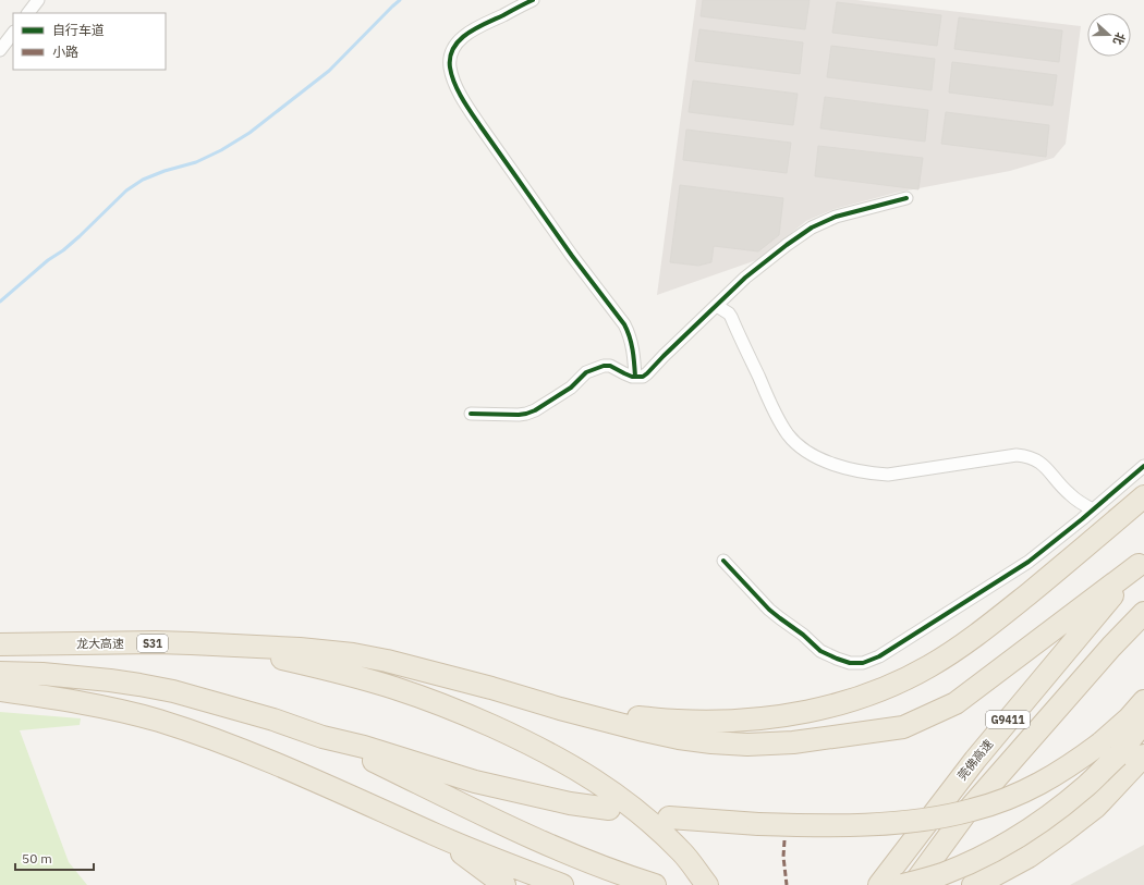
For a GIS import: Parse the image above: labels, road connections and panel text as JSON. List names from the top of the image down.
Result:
{
  "streets": {
    "highway": [
      "龙大高速",
      "S31",
      "G9411",
      "莞佛高速"
    ]
  },
  "legend": ["自行车道", "小路"],
  "scale_bar": "50 m",
  "north": "right"
}
